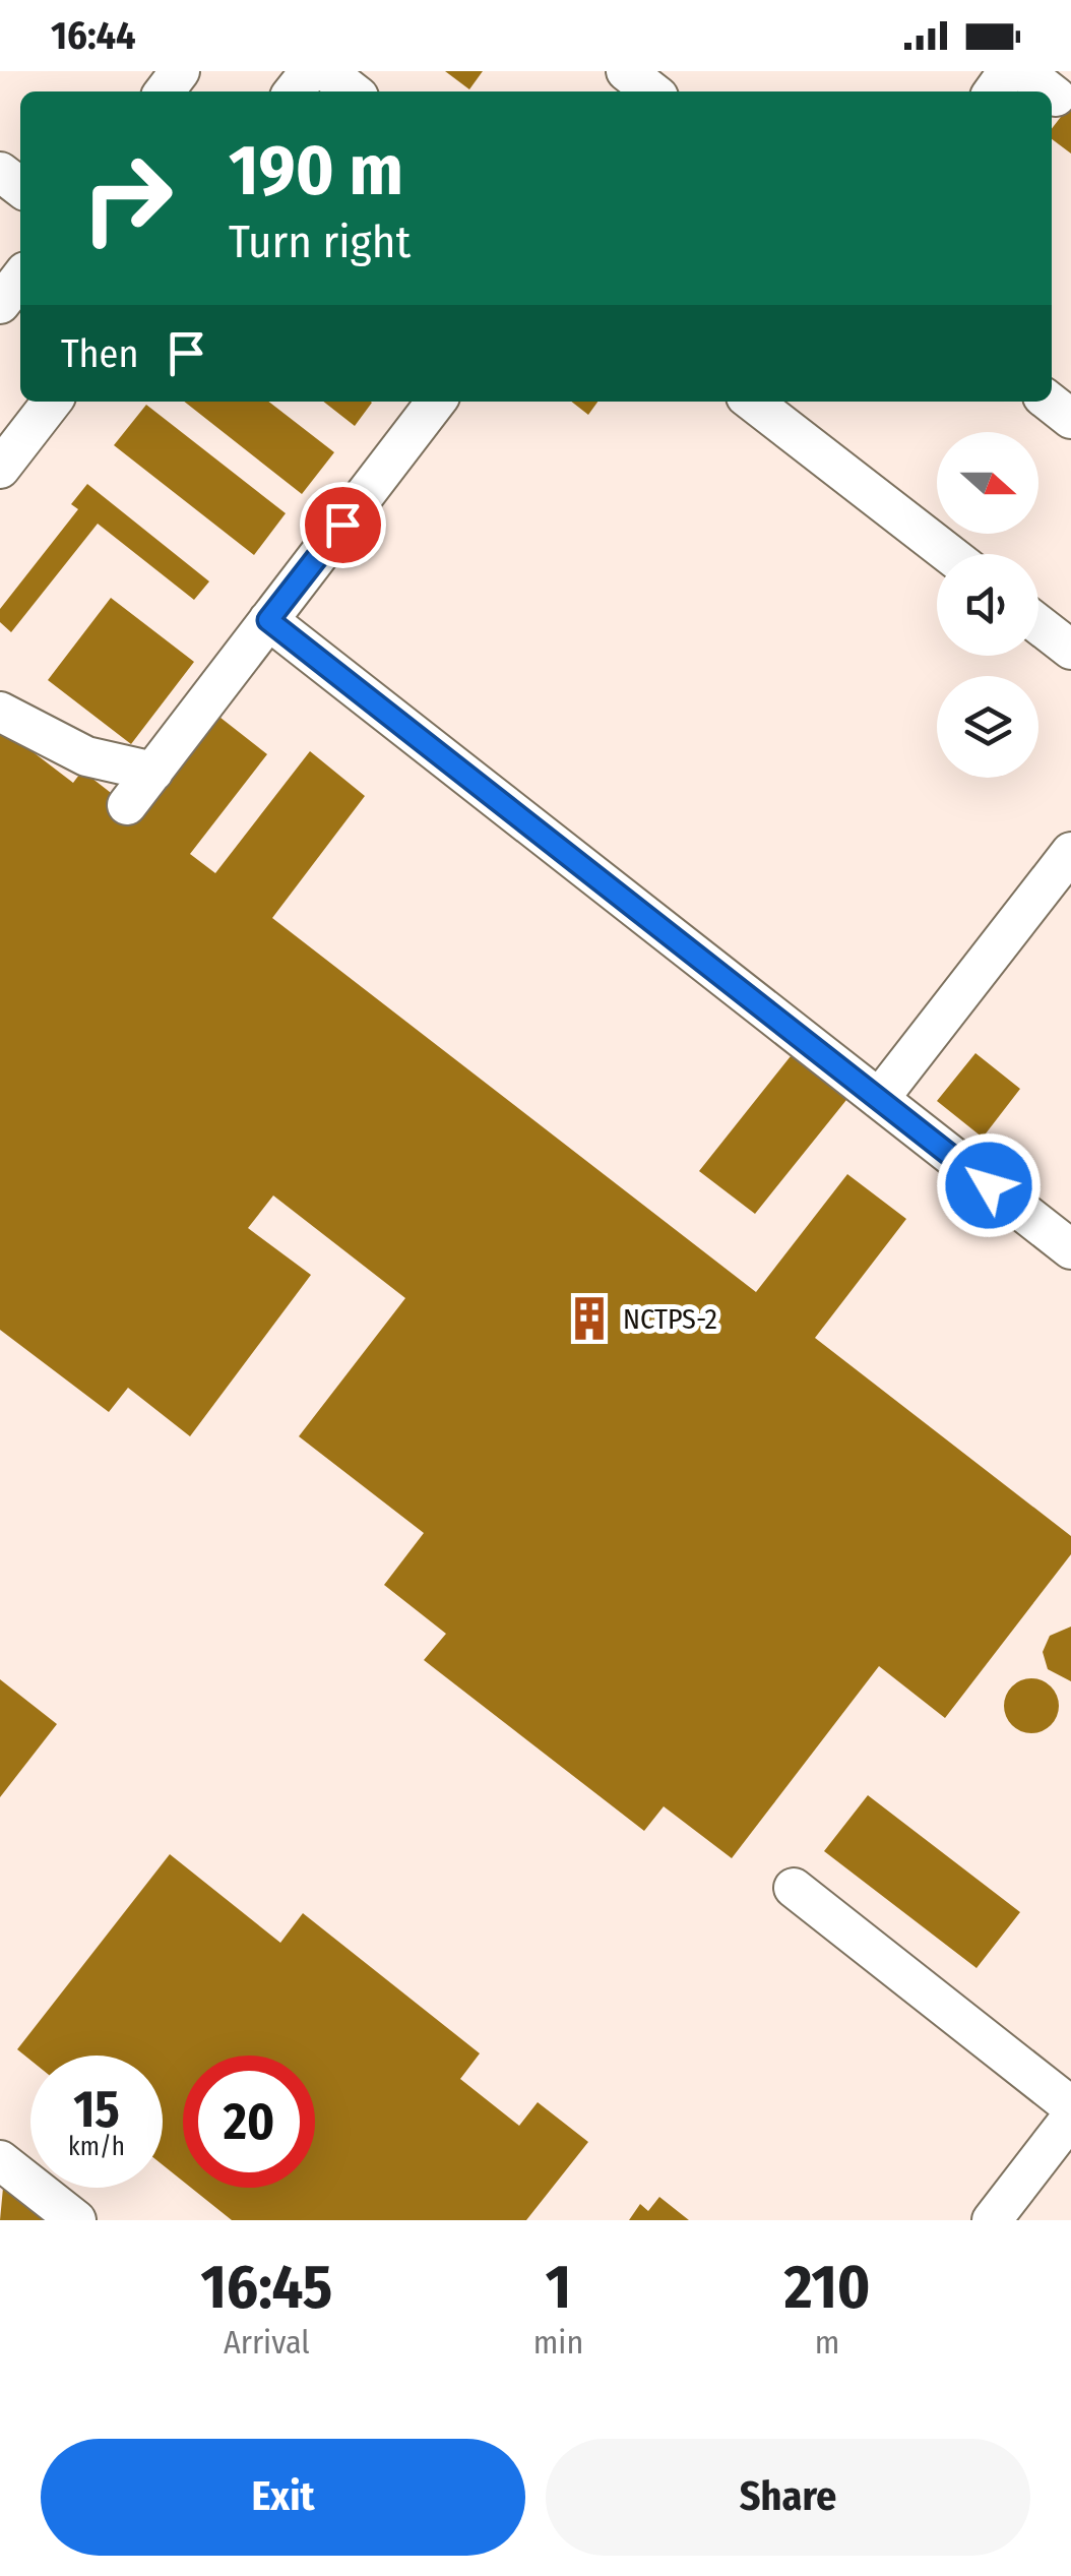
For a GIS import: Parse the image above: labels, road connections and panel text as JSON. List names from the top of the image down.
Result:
{
  "places": {
    "building": ["NCTPS-2"]
  },
  "north": "right",
  "page": {
    "status": "16:44",
    "turn": ["190 m", "Turn right"],
    "then": "Then",
    "speed": "15 km/h",
    "limit": "20",
    "eta": [
      "16:45",
      "Arrival",
      "1",
      "min",
      "210",
      "m"
    ],
    "buttons": ["Exit", "Share"]
  }
}
